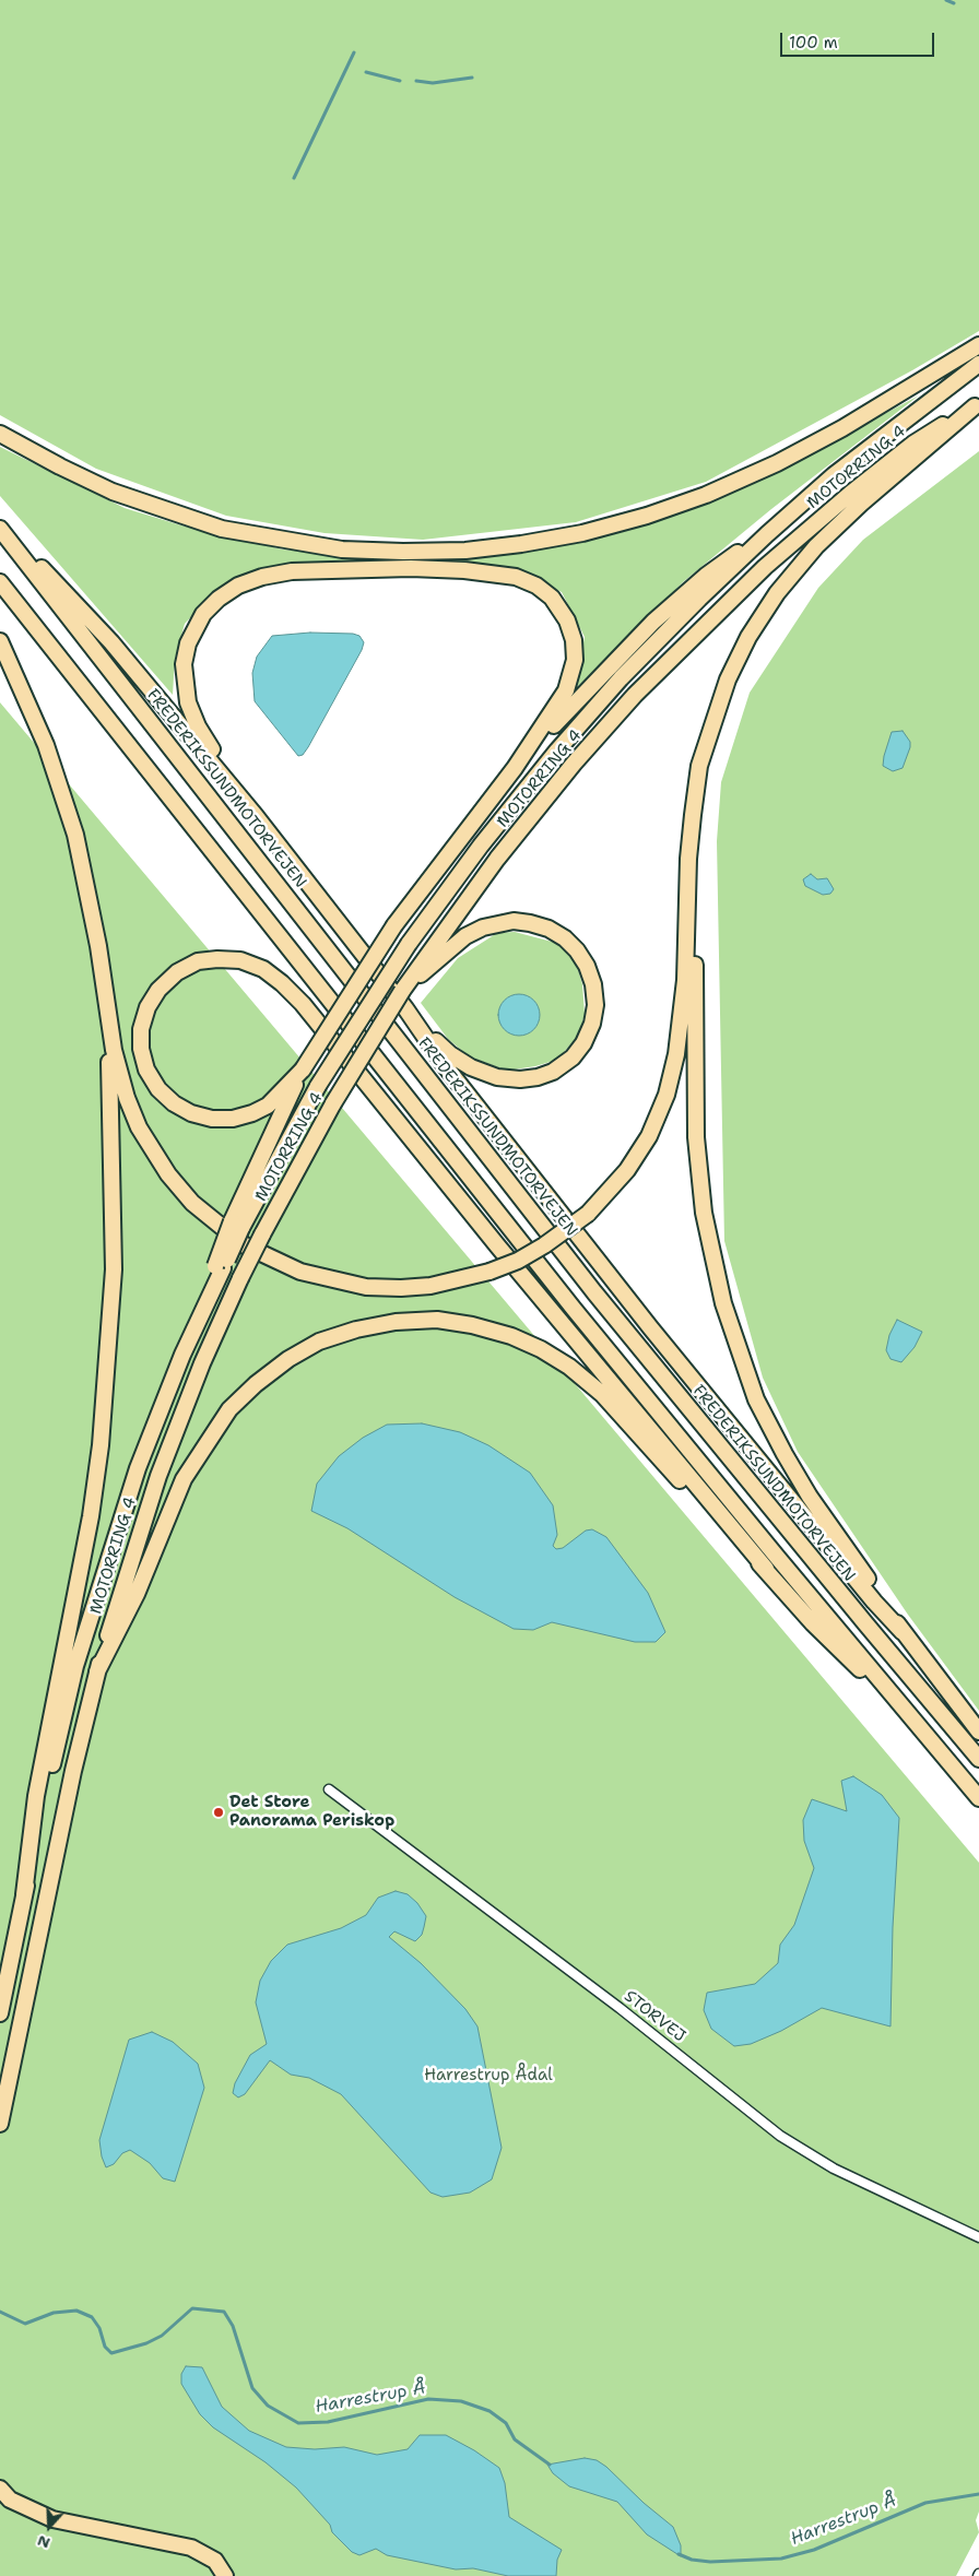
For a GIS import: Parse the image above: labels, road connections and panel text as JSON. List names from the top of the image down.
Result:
{
  "streets": {
    "highway": ["MOTORRING 4", "FREDERIKSSUNDMOTORVEJEN"],
    "street": ["STORVEJ"]
  },
  "water": ["Harrestrup Å"],
  "parks": ["Harrestrup Ådal"],
  "places": ["Det Store Panorama Periskop"],
  "scale_bar": "100 m",
  "north": "bottom"
}
